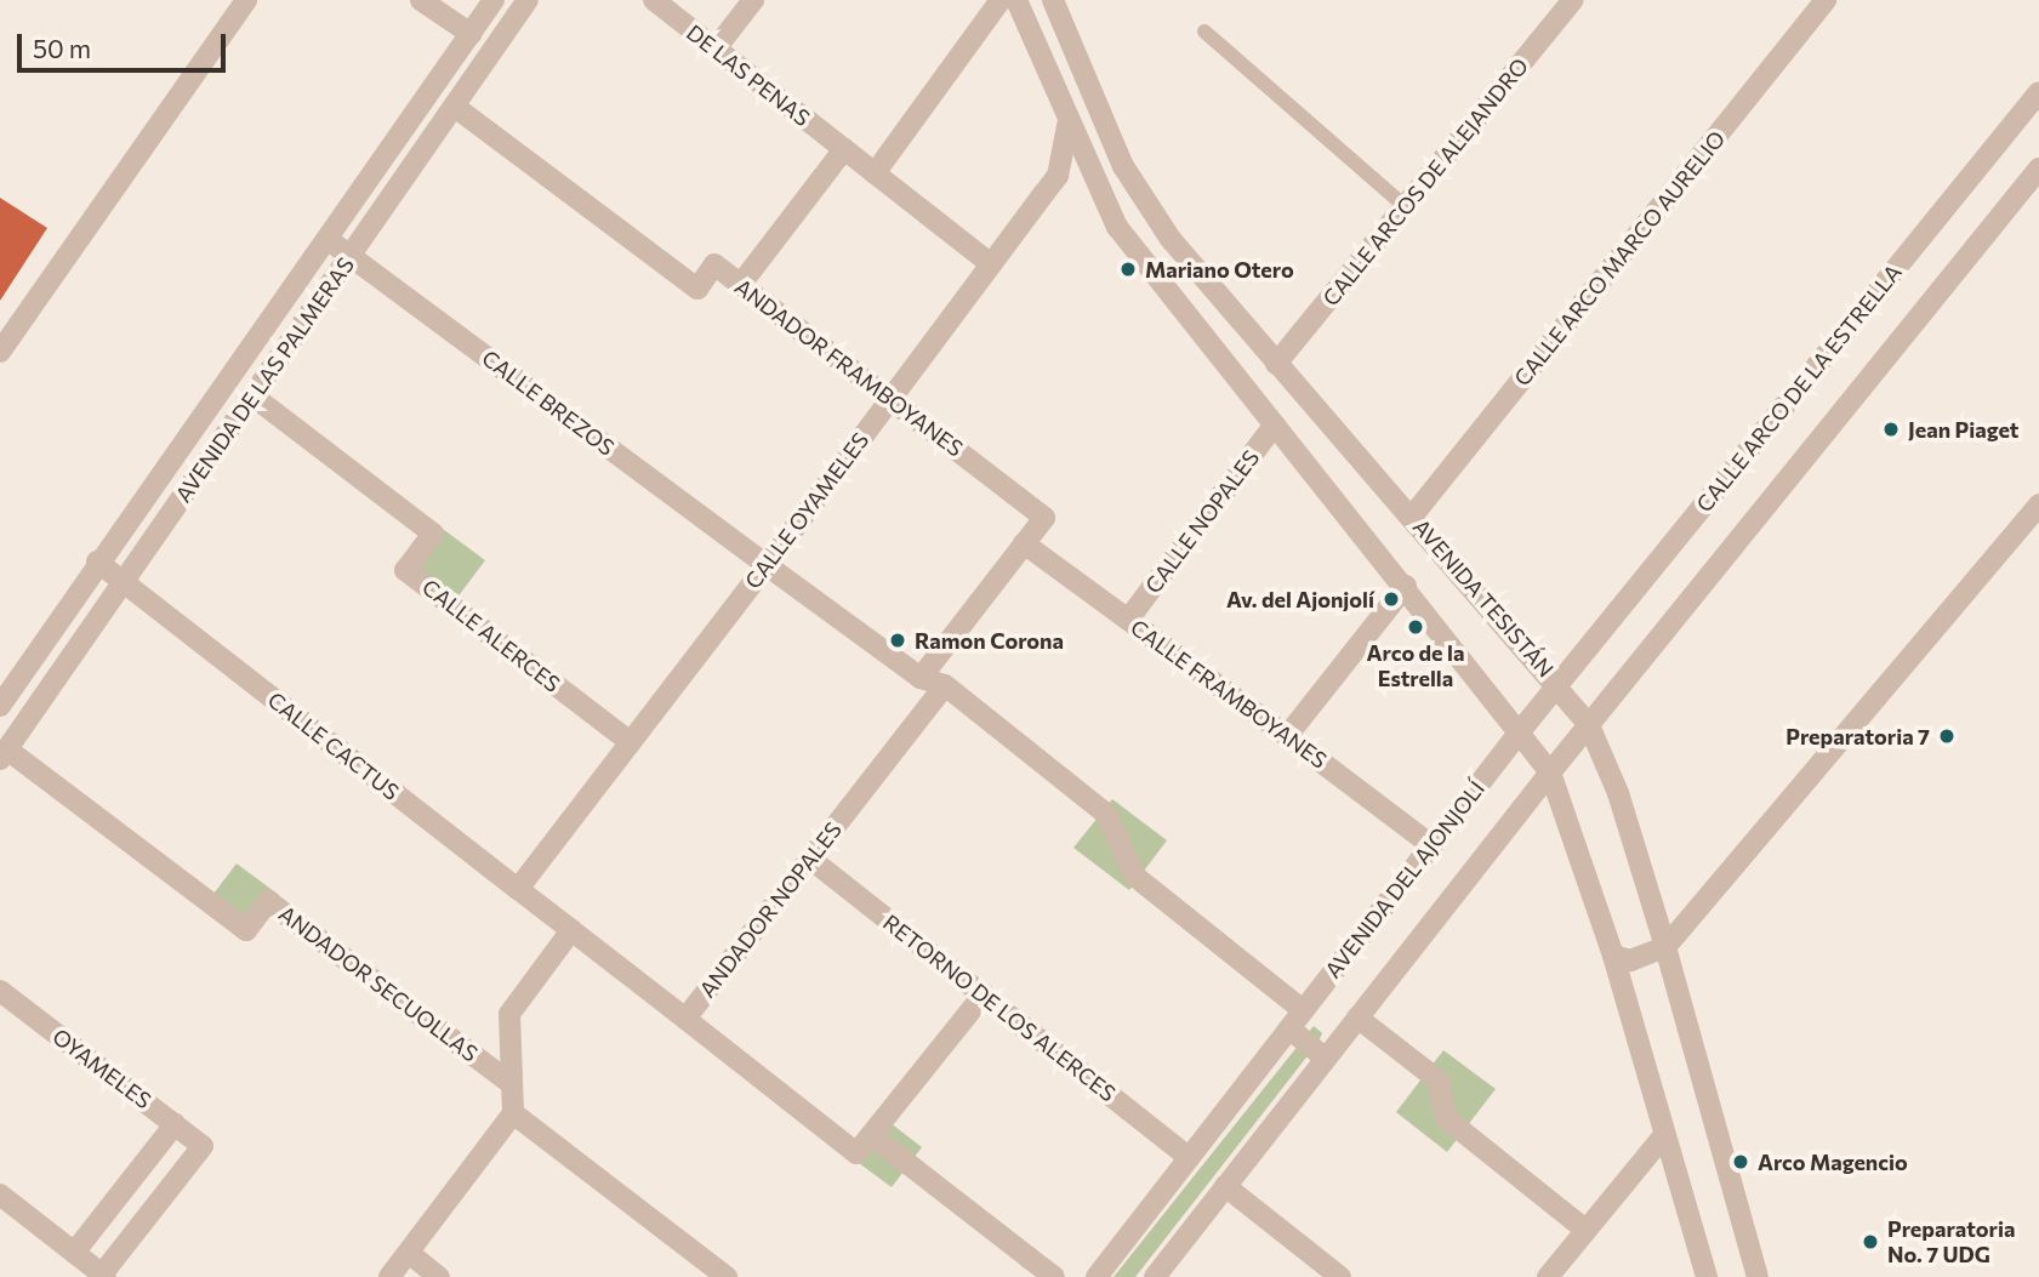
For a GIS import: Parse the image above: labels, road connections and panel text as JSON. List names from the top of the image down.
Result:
{
  "streets": {
    "street": [
      "DE LAS PENAS",
      "CALLE ARCOS DE ALEJANDRO",
      "CALLE ARCO MARCO AURELIO",
      "ANDADOR FRAMBOYANES",
      "AVENIDA DE LAS PALMERAS",
      "CALLE ARCO DE LA ESTRELLA",
      "CALLE BREZOS",
      "CALLE OYAMELES",
      "CALLE NOPALES",
      "AVENIDA TESISTÁN",
      "CALLE ALERCES",
      "CALLE FRAMBOYANES",
      "CALLE CACTUS",
      "AVENIDA DEL AJONJOLÍ",
      "ANDADOR NOPALES",
      "ANDADOR SECUOLLAS",
      "RETORNO DE LOS ALERCES",
      "OYAMELES"
    ]
  },
  "crossings": [
    ["DE LAS PENAS", "CALLE OYAMELES"],
    ["CALLE ARCOS DE ALEJANDRO", "AVENIDA TESISTÁN"],
    ["CALLE ARCO MARCO AURELIO", "AVENIDA TESISTÁN"],
    ["ANDADOR FRAMBOYANES", "AVENIDA DE LAS PALMERAS"],
    ["ANDADOR FRAMBOYANES", "CALLE OYAMELES"],
    ["ANDADOR FRAMBOYANES", "CALLE FRAMBOYANES"],
    ["AVENIDA DE LAS PALMERAS", "CALLE BREZOS"],
    ["AVENIDA DE LAS PALMERAS", "CALLE ALERCES"],
    ["AVENIDA DE LAS PALMERAS", "CALLE CACTUS"],
    ["AVENIDA DE LAS PALMERAS", "ANDADOR SECUOLLAS"],
    ["CALLE ARCO DE LA ESTRELLA", "AVENIDA TESISTÁN"],
    ["CALLE ARCO DE LA ESTRELLA", "AVENIDA DEL AJONJOLÍ"],
    ["CALLE BREZOS", "CALLE OYAMELES"],
    ["CALLE OYAMELES", "CALLE ALERCES"],
    ["CALLE OYAMELES", "CALLE CACTUS"],
    ["CALLE NOPALES", "CALLE FRAMBOYANES"],
    ["CALLE FRAMBOYANES", "AVENIDA DEL AJONJOLÍ"],
    ["CALLE CACTUS", "ANDADOR NOPALES"],
    ["AVENIDA DEL AJONJOLÍ", "RETORNO DE LOS ALERCES"],
    ["ANDADOR NOPALES", "RETORNO DE LOS ALERCES"]
  ],
  "places": [
    "Mariano Otero",
    "Jean Piaget",
    "Av. del Ajonjolí",
    "Arco de la Estrella",
    "Ramon Corona",
    "Preparatoria 7",
    "Arco Magencio",
    "Preparatoria No. 7 UDG"
  ],
  "scale_bar": "50 m"
}
